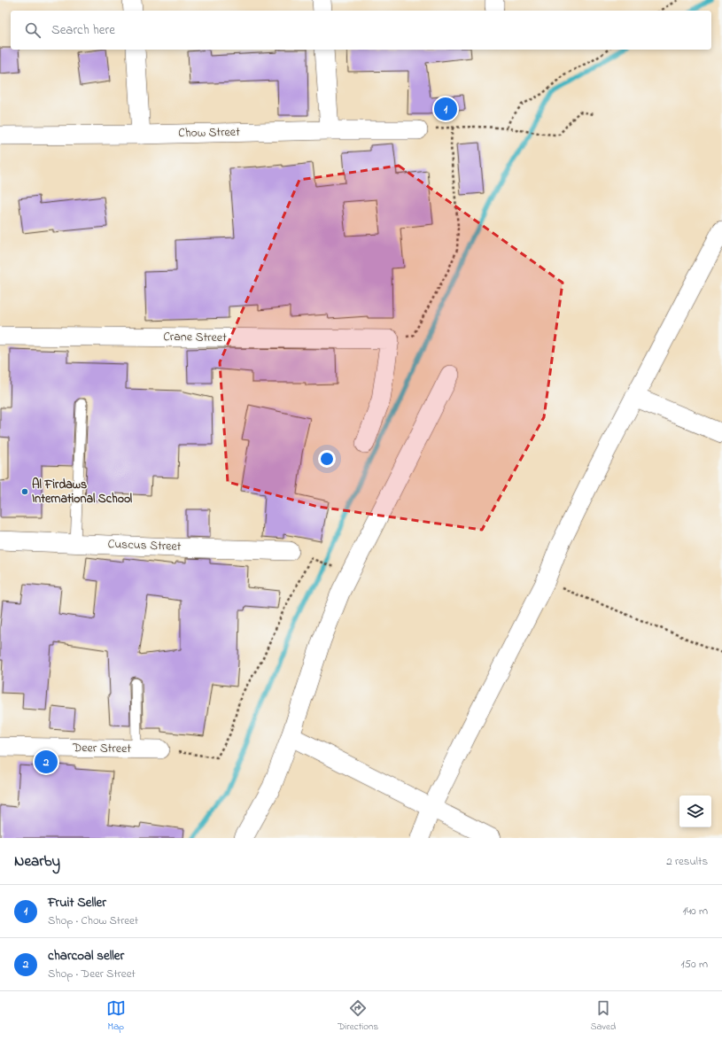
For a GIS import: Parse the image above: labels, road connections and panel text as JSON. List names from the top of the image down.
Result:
{
  "streets": {
    "street": [
      "Chow Street",
      "Crane Street",
      "Cuscus Street",
      "Deer Street"
    ]
  },
  "places": ["Al Firdaws International School"],
  "page": {
    "search": "Search here",
    "pins": ["1", "2"],
    "heading": ["Nearby", "2 results"],
    "list": [
      {
        "mark": "1",
        "name": "Fruit Seller",
        "note": "Shop · Chow Street",
        "value": "140 m"
      },
      {
        "mark": "2",
        "name": "charcoal seller",
        "note": "Shop · Deer Street",
        "value": "150 m"
      }
    ],
    "nav": ["Map", "Directions", "Saved"]
  }
}
